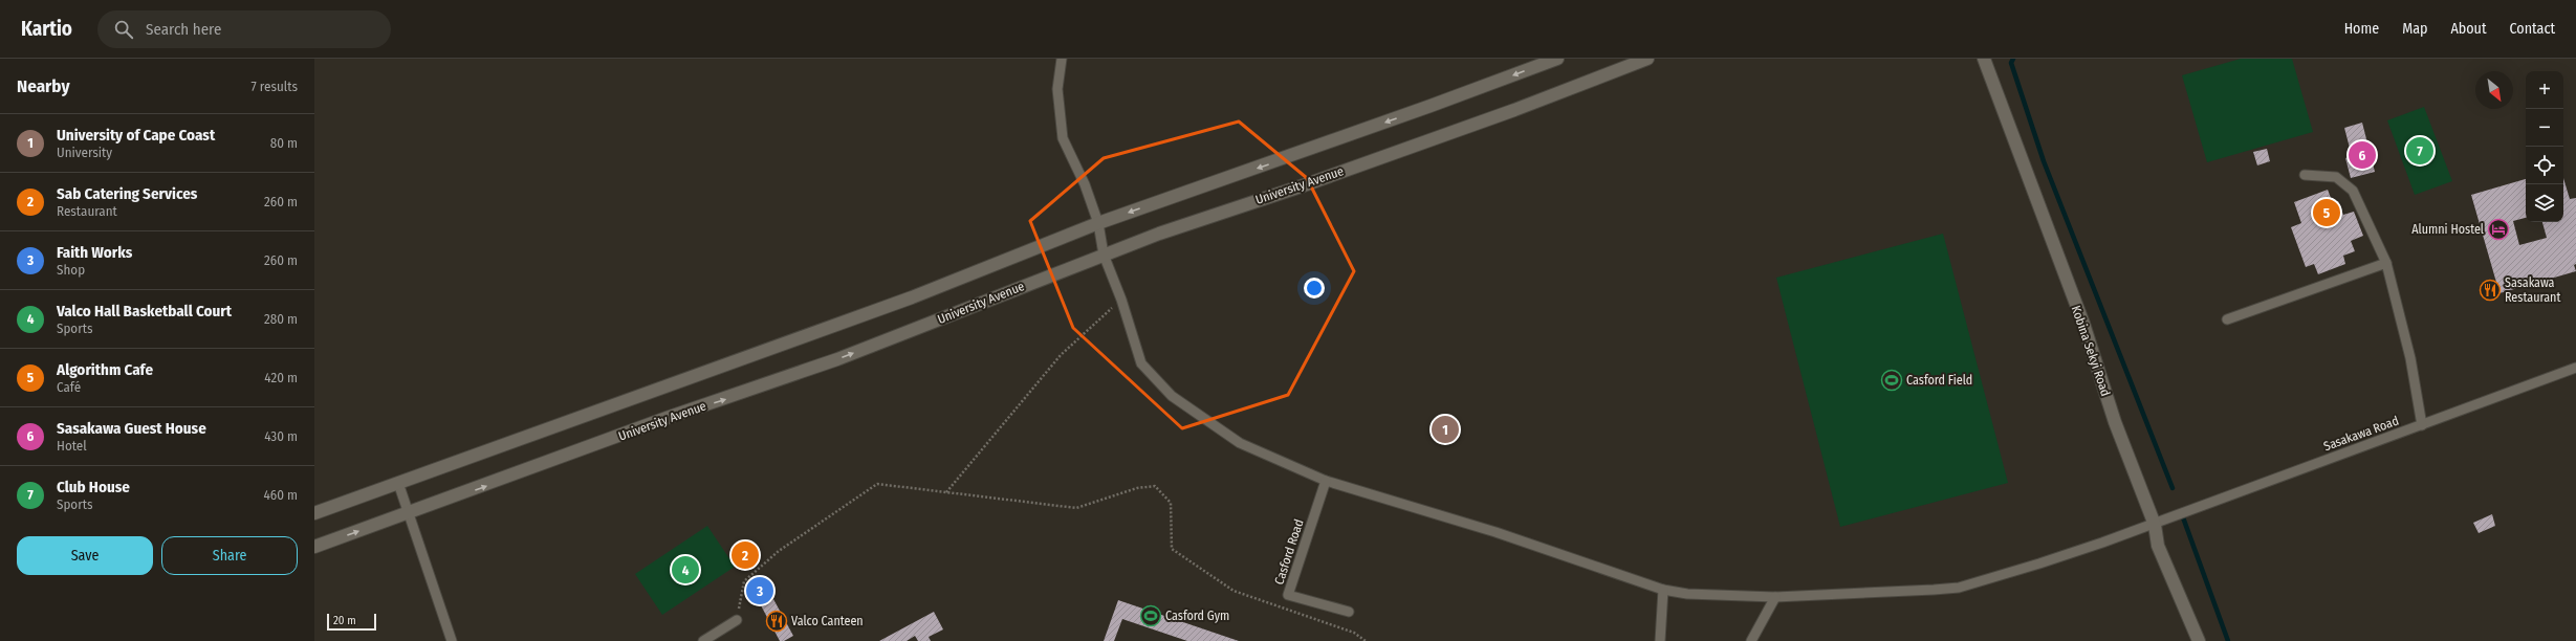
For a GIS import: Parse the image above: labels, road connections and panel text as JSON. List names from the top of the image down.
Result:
{
  "streets": {
    "street": ["University Avenue", "Kobina Sekyi Road"],
    "lane": ["Sasakawa Road", "Casford Road"]
  },
  "crossings": [
    ["University Avenue", "Sasakawa Road"],
    ["Kobina Sekyi Road", "Sasakawa Road"],
    ["Sasakawa Road", "Casford Road"]
  ],
  "places": {
    "hotel": ["Alumni Hostel"],
    "restaurant": ["Sasakawa Restaurant", "Valco Canteen"],
    "sports": ["Casford Field", "Casford Gym"]
  },
  "scale_bar": "20 m",
  "north": "bottom right",
  "page": {
    "header": "Kartio",
    "search": "Search here",
    "nav": [
      "Home",
      "Map",
      "About",
      "Contact"
    ],
    "heading": ["Nearby", "7 results"],
    "map_buttons": ["+", "−"],
    "list": [
      {
        "mark": "1",
        "name": "University of Cape Coast",
        "note": "University",
        "value": "80 m"
      },
      {
        "mark": "2",
        "name": "Sab Catering Services",
        "note": "Restaurant",
        "value": "260 m"
      },
      {
        "mark": "3",
        "name": "Faith Works",
        "note": "Shop",
        "value": "260 m"
      },
      {
        "mark": "4",
        "name": "Valco Hall Basketball Court",
        "note": "Sports",
        "value": "280 m"
      },
      {
        "mark": "5",
        "name": "Algorithm Cafe",
        "note": "Café",
        "value": "420 m"
      },
      {
        "mark": "6",
        "name": "Sasakawa Guest House",
        "note": "Hotel",
        "value": "430 m"
      },
      {
        "mark": "7",
        "name": "Club House",
        "note": "Sports",
        "value": "460 m"
      }
    ],
    "pins": [
      "7",
      "6",
      "5",
      "1",
      "2",
      "4",
      "3"
    ],
    "buttons": ["Save", "Share"],
    "scale": "20 m"
  }
}
